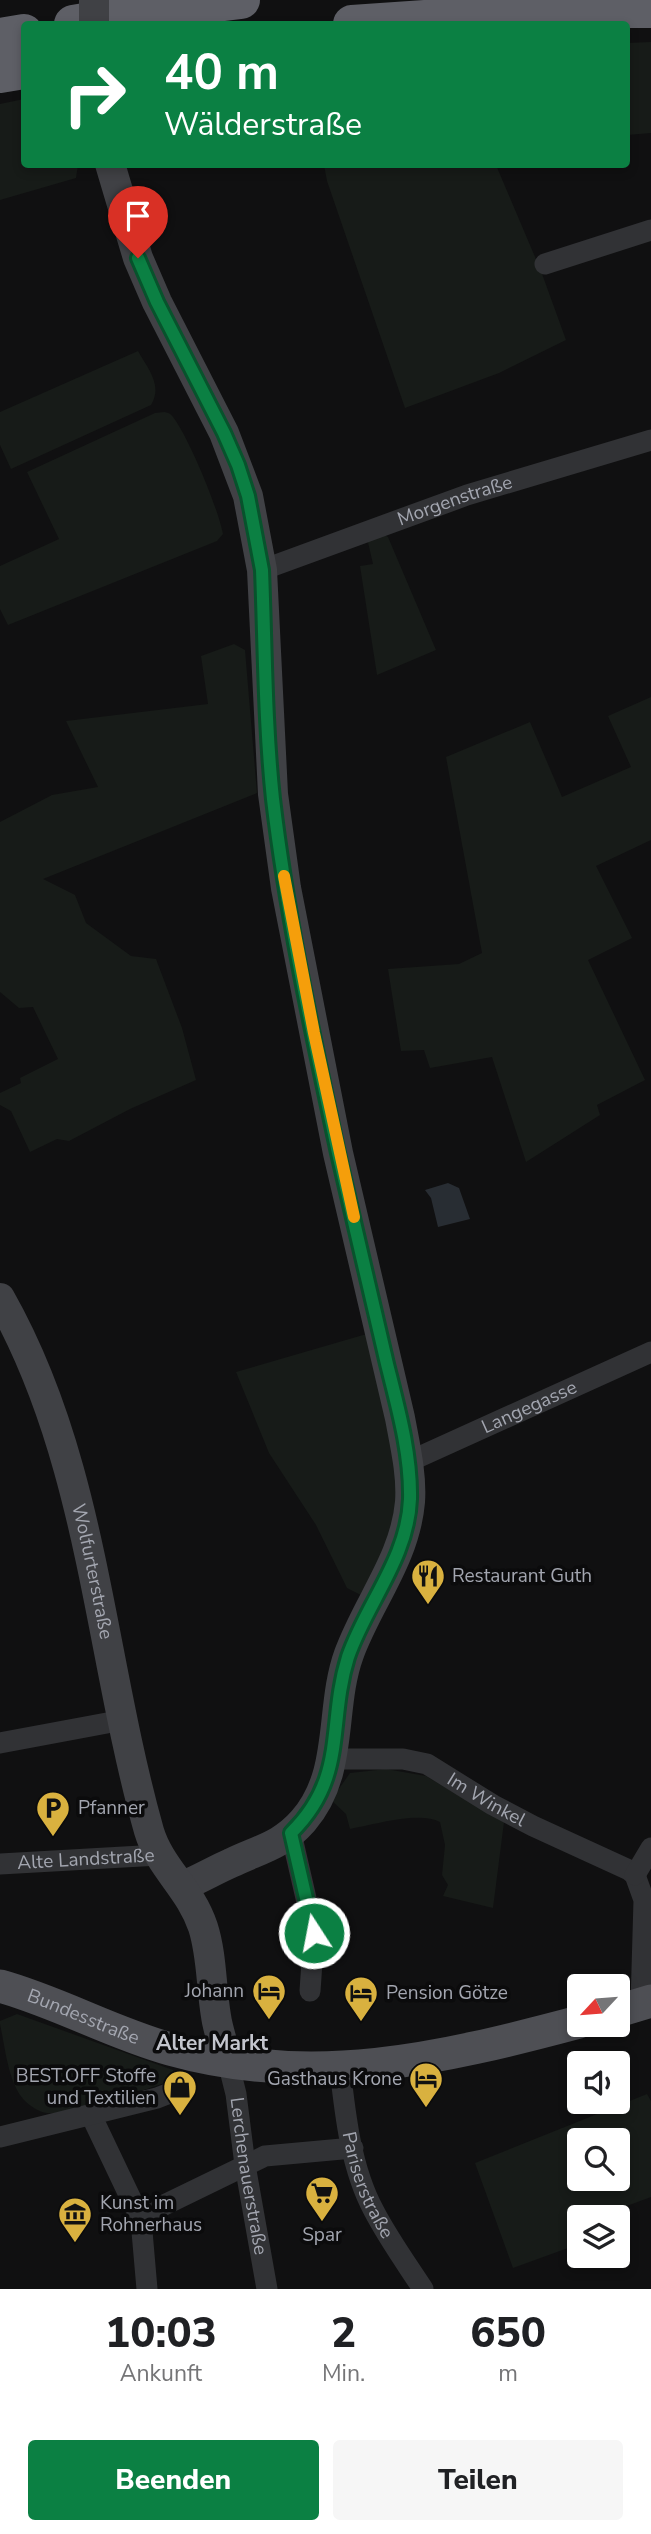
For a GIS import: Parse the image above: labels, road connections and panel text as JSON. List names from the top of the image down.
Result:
{
  "streets": {
    "main road": ["Wolfurterstraße", "Alte Landstraße", "Bundesstraße"],
    "street": [
      "Morgenstraße",
      "Langegasse",
      "Im Winkel",
      "Lerchenauerstraße",
      "Pariserstraße"
    ]
  },
  "crossings": [
    ["Wolfurterstraße", "Alte Landstraße"],
    ["Alte Landstraße", "Bundesstraße"],
    ["Alte Landstraße", "Lerchenauerstraße"],
    ["Bundesstraße", "Lerchenauerstraße"],
    ["Bundesstraße", "Pariserstraße"]
  ],
  "districts": ["Alter Markt"],
  "places": {
    "restaurant": ["Restaurant Guth"],
    "parking": ["Pfanner"],
    "hotel": ["Johann", "Pension Götze", "Gasthaus Krone"],
    "shop": ["BEST.OFF Stoffe und Textilien"],
    "supermarket": ["Spar"],
    "museum": ["Kunst im Rohnerhaus"]
  },
  "north": "bottom left",
  "page": {
    "turn": ["40 m", "Wälderstraße"],
    "eta": [
      "10:03",
      "Ankunft",
      "2",
      "Min.",
      "650",
      "m"
    ],
    "buttons": ["Beenden", "Teilen"]
  }
}
